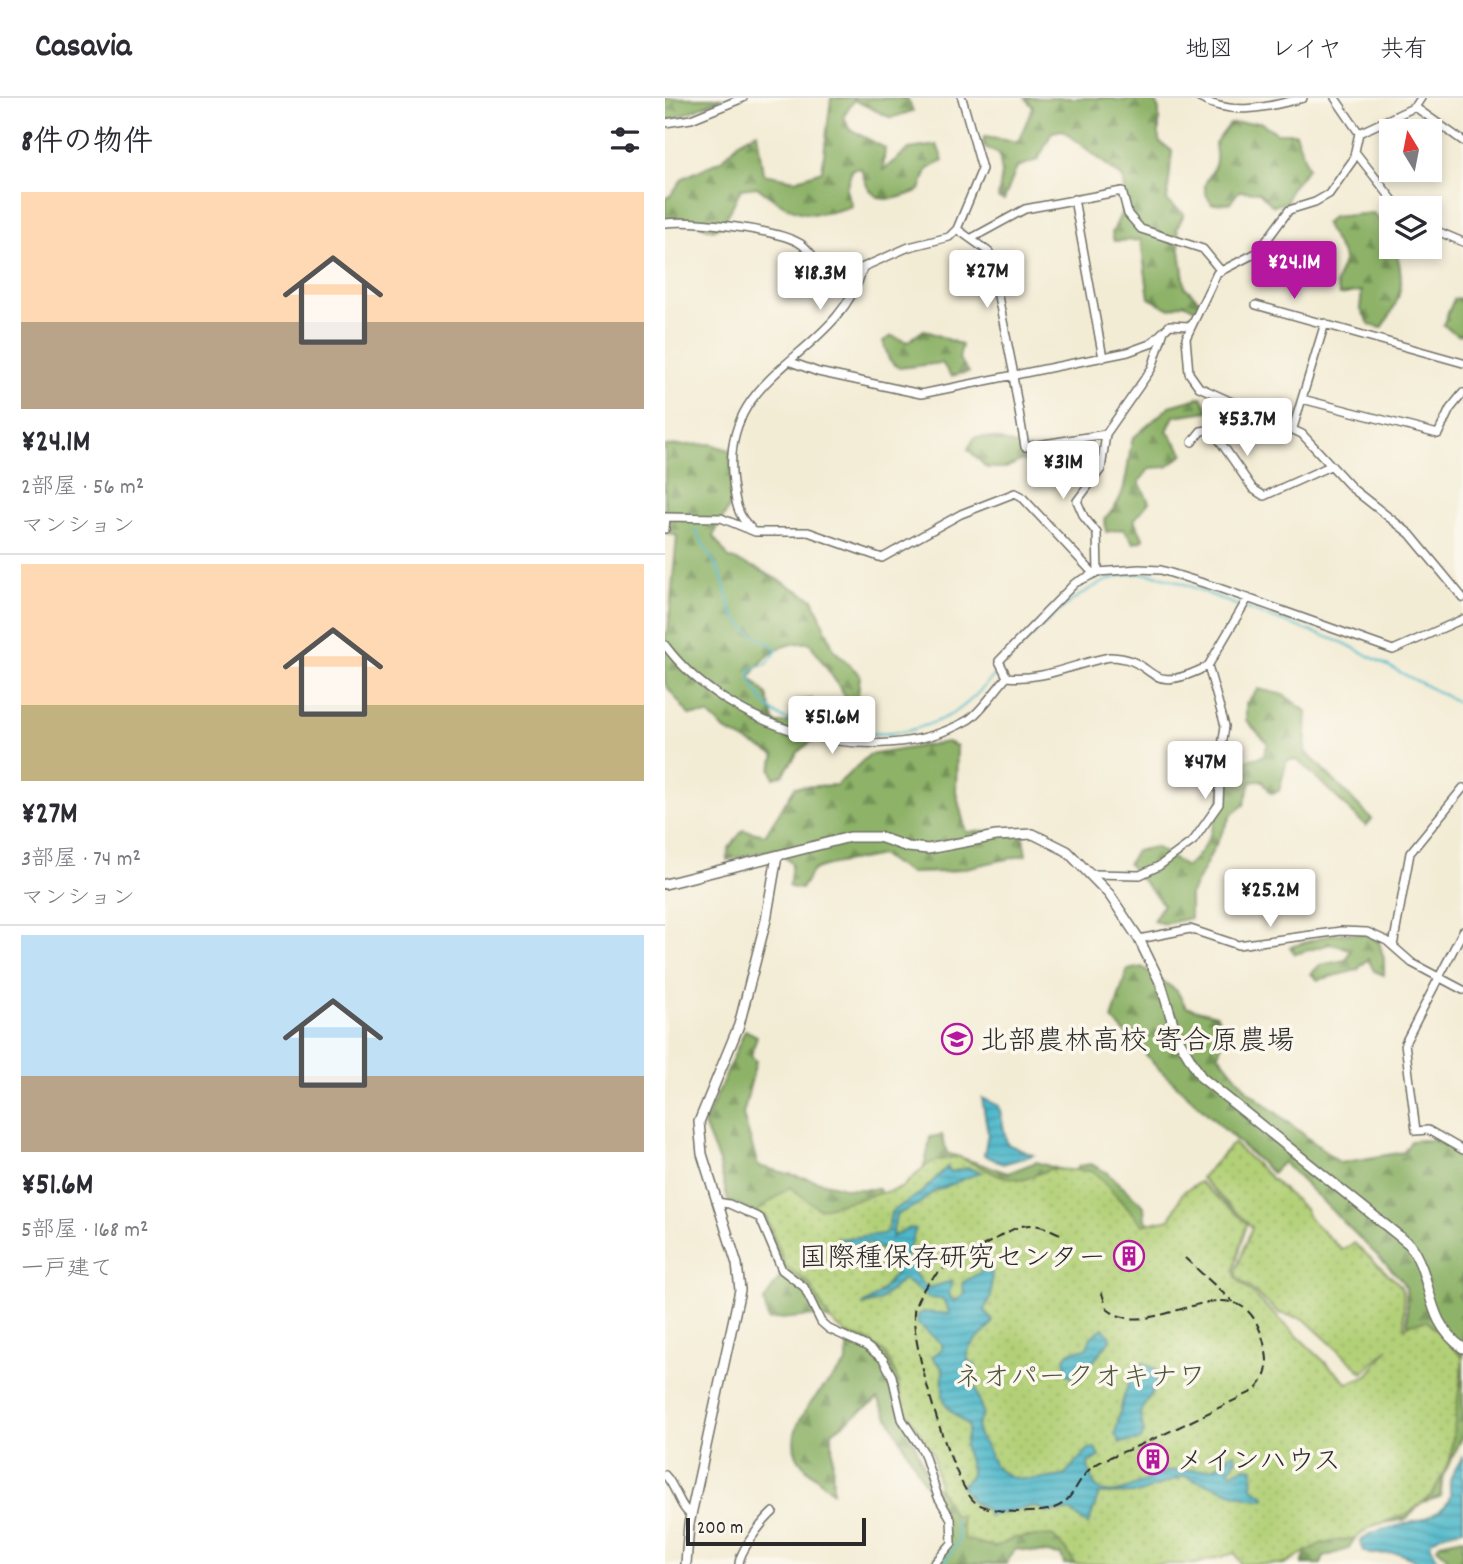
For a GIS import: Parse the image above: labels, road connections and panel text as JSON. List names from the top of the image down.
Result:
{
  "parks": ["ネオパークオキナワ"],
  "places": {
    "school or university": ["北部農林高校 寄合原農場"],
    "building": ["国際種保存研究センター", "メインハウス"]
  },
  "scale_bar": "200 m",
  "north": "top",
  "page": {
    "header": "Casavia",
    "nav": ["地図", "レイヤ", "共有"],
    "heading": "8件の物件",
    "list": [
      {
        "name": "¥24.1M",
        "note": "2部屋 · 56 m² · マンション"
      },
      {
        "name": "¥27M",
        "note": "3部屋 · 74 m² · マンション"
      },
      {
        "name": "¥51.6M",
        "note": "5部屋 · 168 m² · 一戸建て"
      }
    ],
    "price": [
      "¥24.1M",
      "¥27M",
      "¥18.3M",
      "¥53.7M",
      "¥31M",
      "¥51.6M",
      "¥47M",
      "¥25.2M"
    ],
    "scale": "200 m"
  }
}
